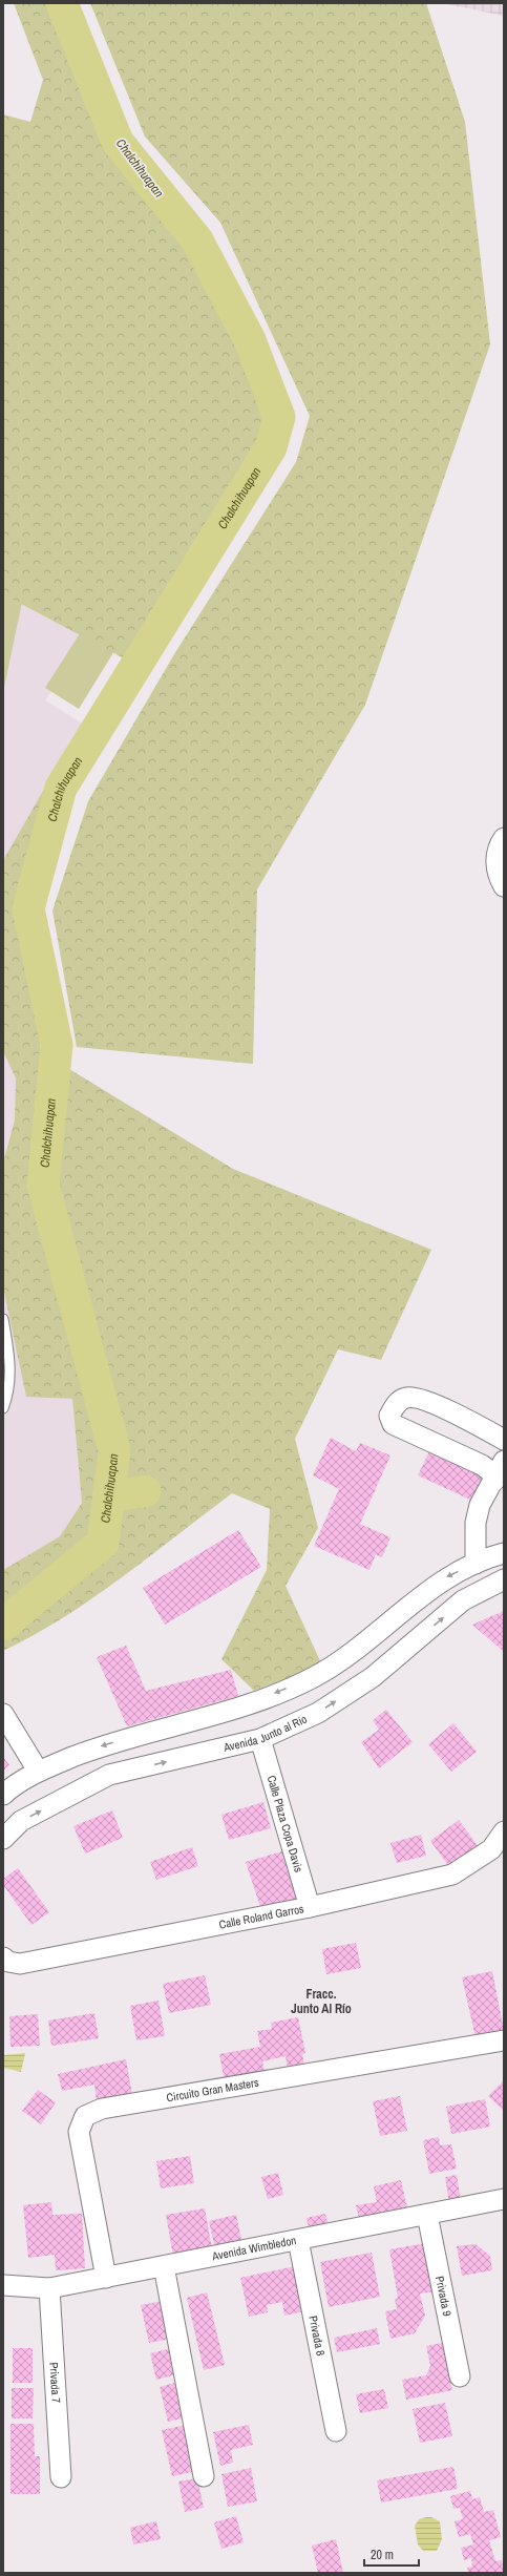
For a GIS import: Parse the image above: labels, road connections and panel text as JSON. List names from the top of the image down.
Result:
{
  "streets": {
    "street": [
      "Avenida Junto al Río",
      "Calle Plaza Copa Davis",
      "Calle Roland Garros",
      "Circuito Gran Masters",
      "Avenida Wimbledon",
      "Privada 9",
      "Privada 8",
      "Privada 7"
    ]
  },
  "crossings": [
    ["Avenida Junto al Río", "Calle Plaza Copa Davis"],
    ["Calle Plaza Copa Davis", "Calle Roland Garros"],
    ["Circuito Gran Masters", "Avenida Wimbledon"],
    ["Avenida Wimbledon", "Privada 9"],
    ["Avenida Wimbledon", "Privada 8"],
    ["Avenida Wimbledon", "Privada 7"]
  ],
  "districts": ["Fracc. Junto Al Río"],
  "water": ["Chalchihuapan"],
  "scale_bar": "20 m"
}
